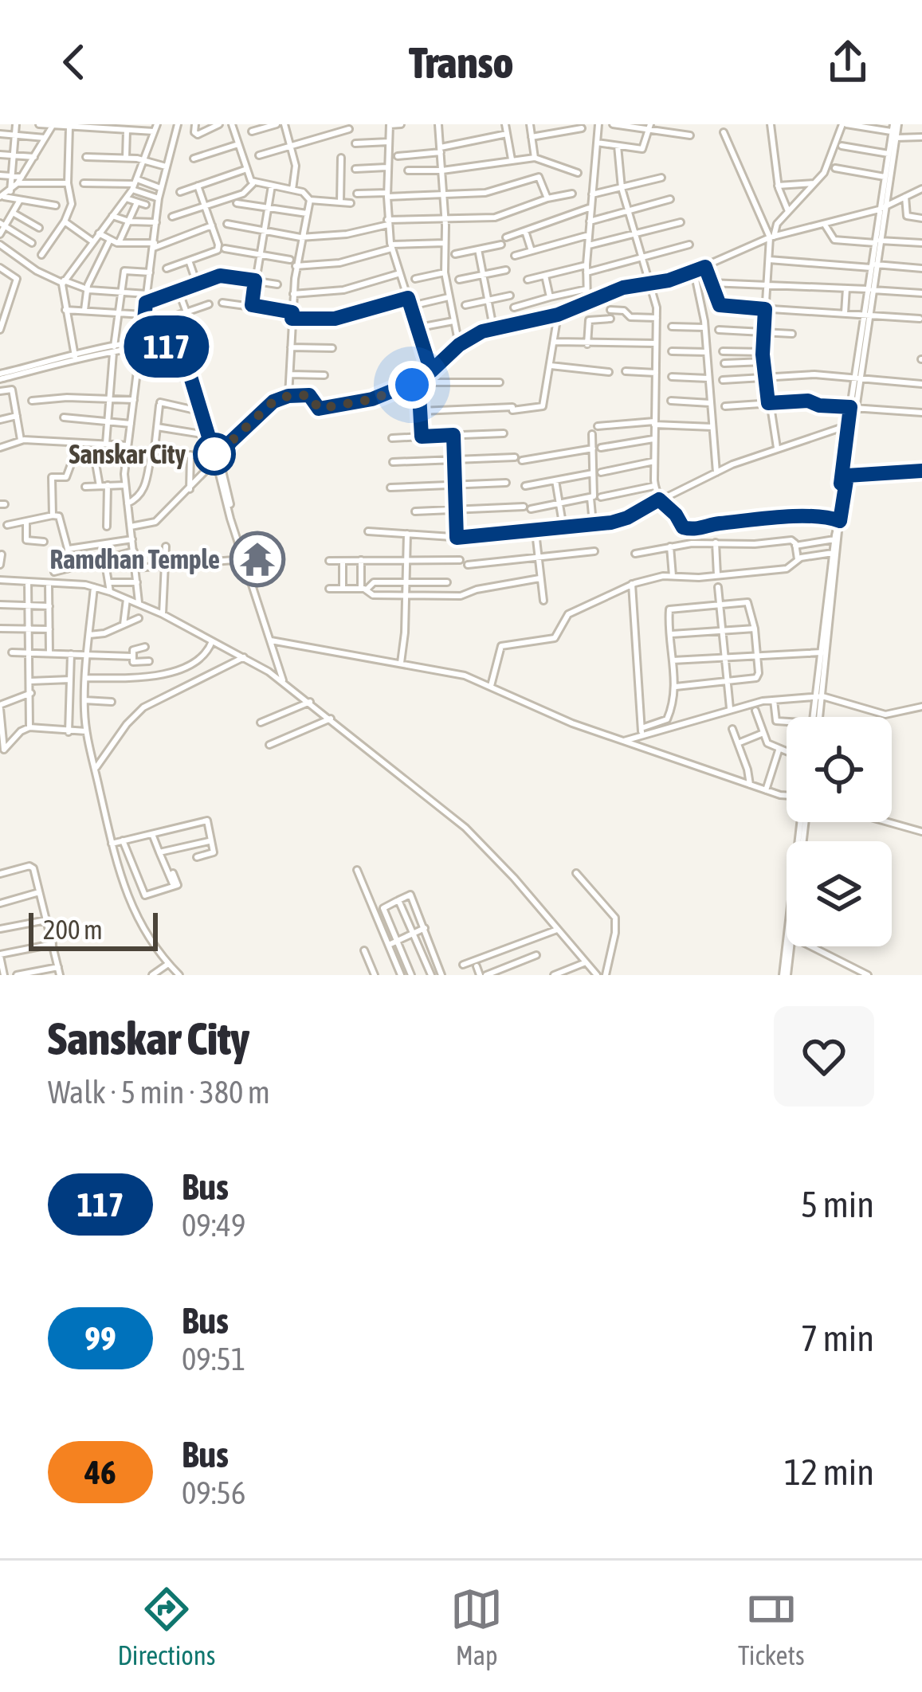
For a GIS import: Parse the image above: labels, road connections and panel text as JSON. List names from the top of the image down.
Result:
{
  "places": {
    "other": ["Sanskar City"],
    "temple": ["Ramdhan Temple"]
  },
  "lines": ["bus line 117"],
  "scale_bar": "200 m",
  "page": {
    "header": "Transo",
    "on_map": "117",
    "scale": "200 m",
    "heading": ["Sanskar City", "Walk · 5 min · 380 m"],
    "list": [
      {
        "mark": "117",
        "name": "Bus",
        "note": "09:49",
        "value": "5 min"
      },
      {
        "mark": "99",
        "name": "Bus",
        "note": "09:51",
        "value": "7 min"
      },
      {
        "mark": "46",
        "name": "Bus",
        "note": "09:56",
        "value": "12 min"
      }
    ],
    "tabs": ["Directions", "Map", "Tickets"]
  }
}
